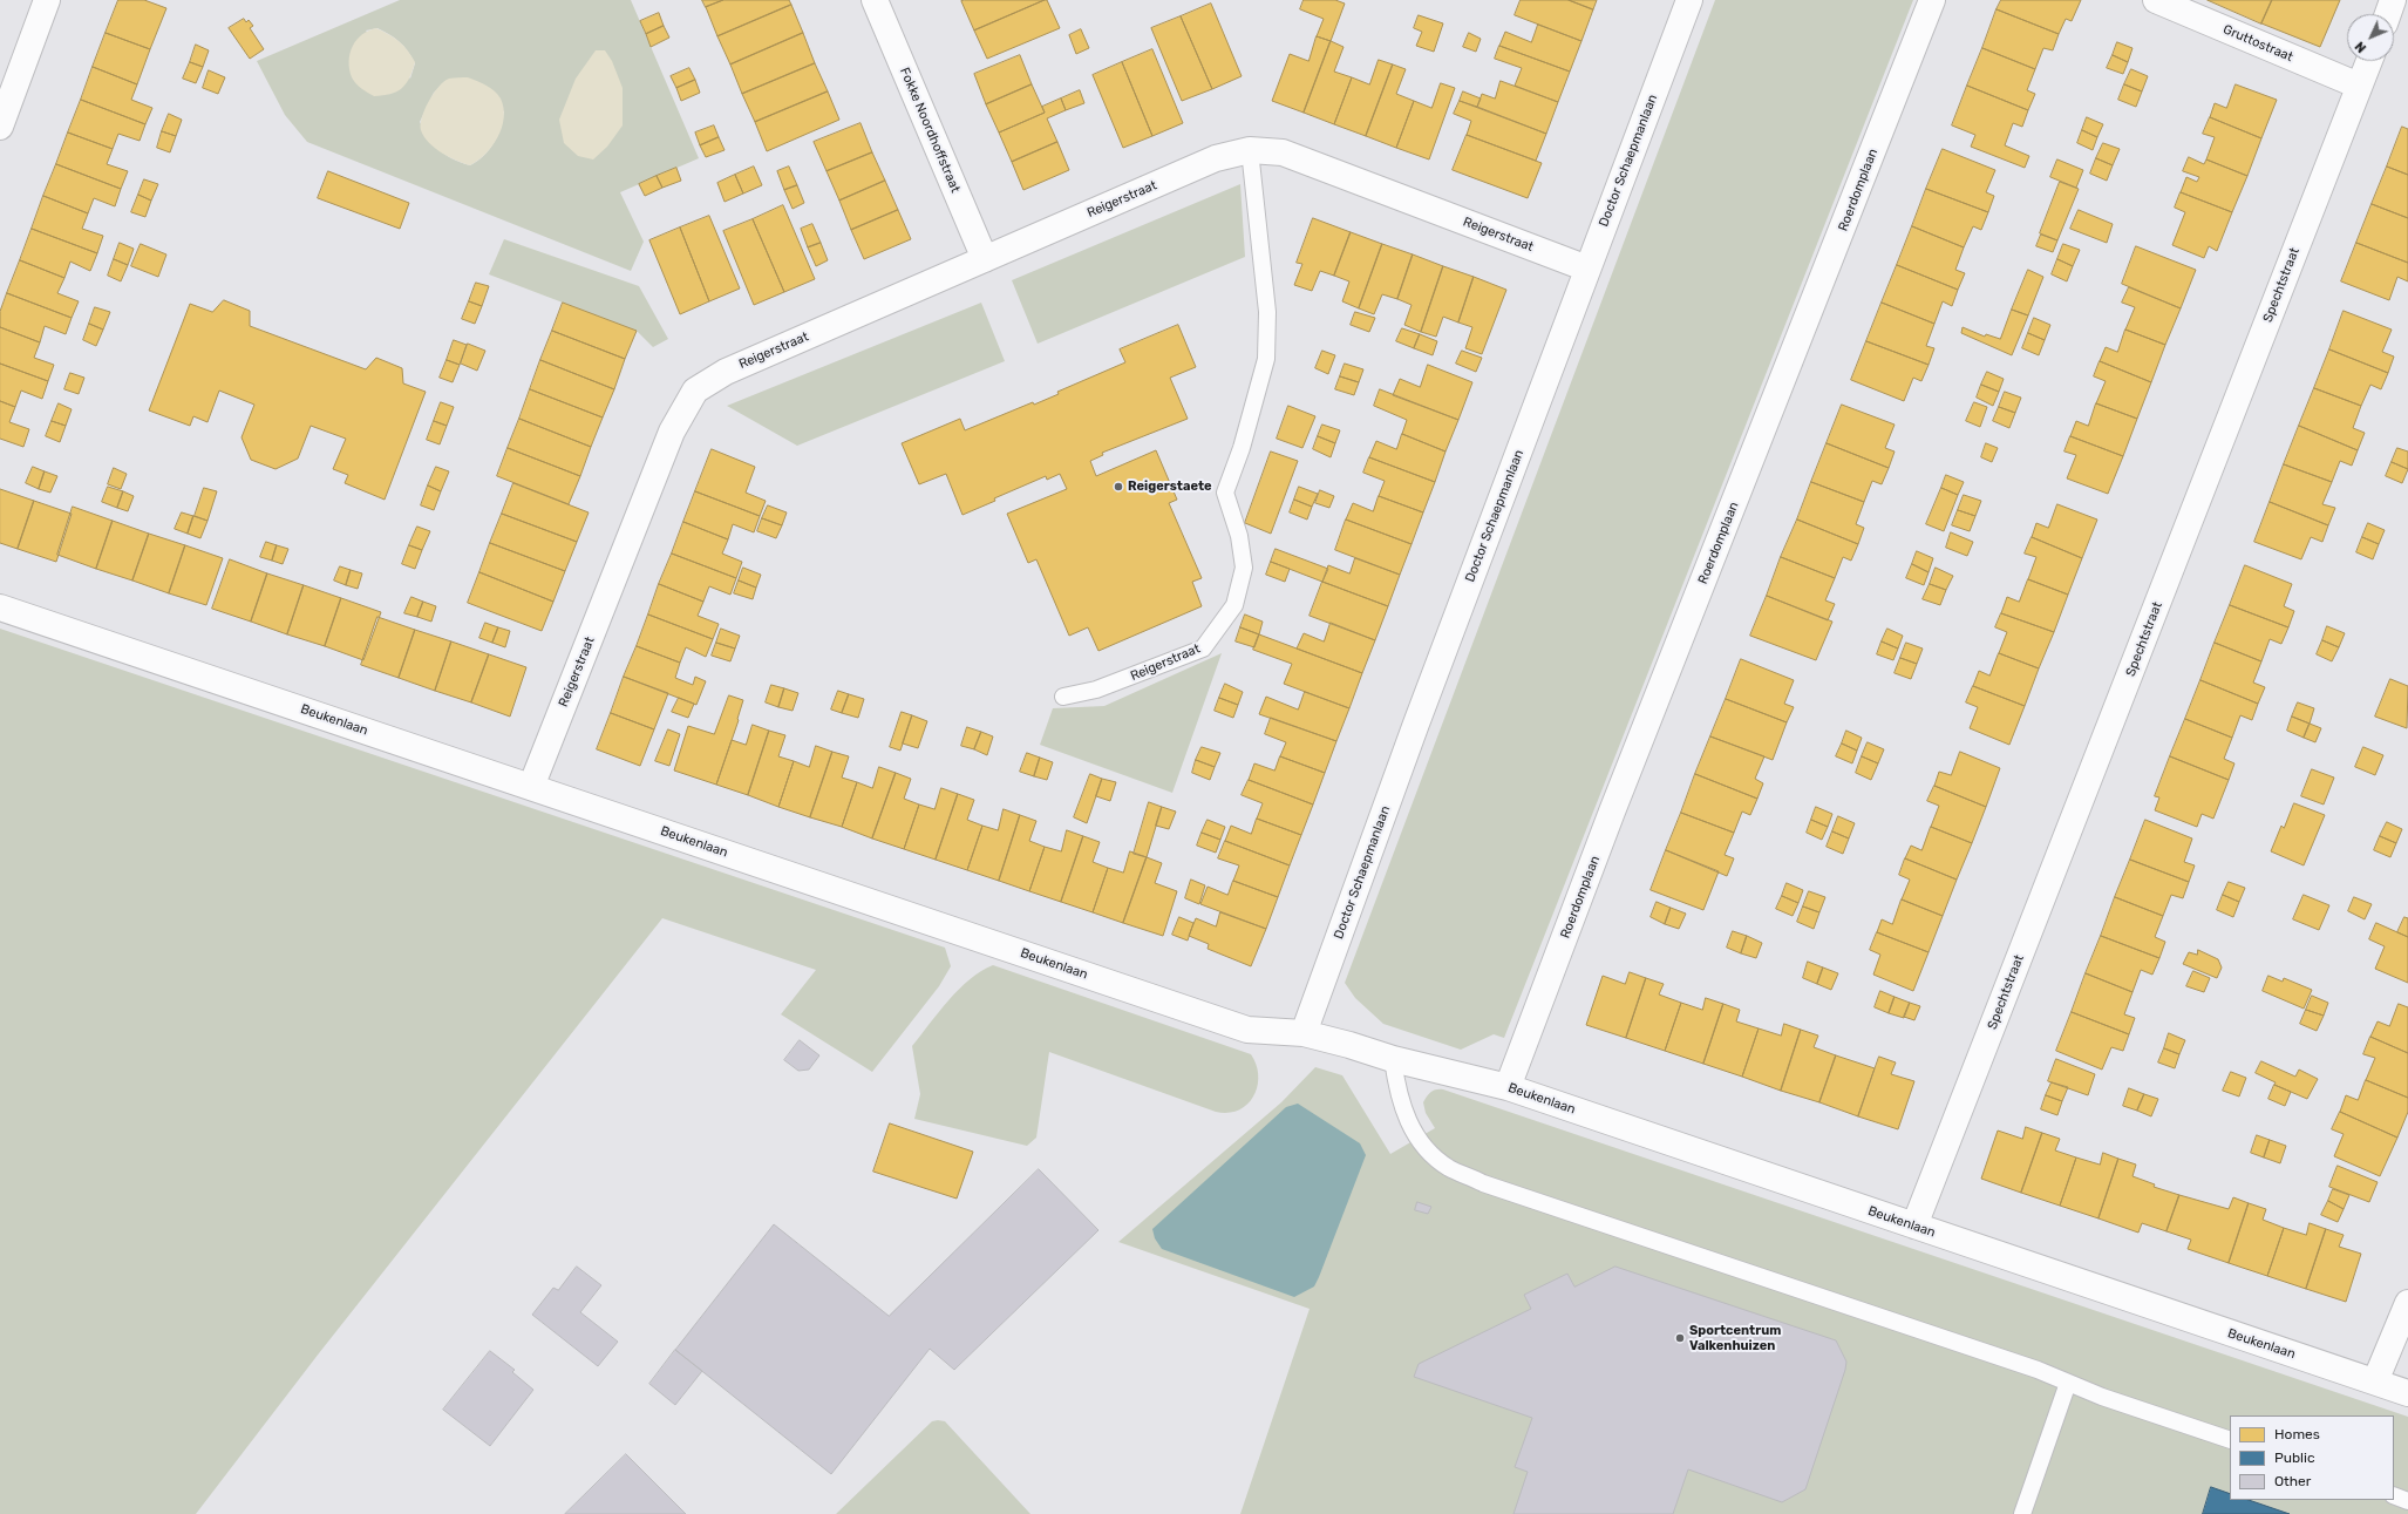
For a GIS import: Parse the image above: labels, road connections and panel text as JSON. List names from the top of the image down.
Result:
{
  "streets": {
    "street": [
      "Gruttostraat",
      "Fokke Noordhoffstraat",
      "Doctor Schaepmanlaan",
      "Roerdomplaan",
      "Reigerstraat",
      "Spechtstraat",
      "Beukenlaan"
    ]
  },
  "crossings": [
    ["Gruttostraat", "Spechtstraat"],
    ["Fokke Noordhoffstraat", "Reigerstraat"],
    ["Doctor Schaepmanlaan", "Reigerstraat"],
    ["Doctor Schaepmanlaan", "Beukenlaan"],
    ["Roerdomplaan", "Beukenlaan"],
    ["Reigerstraat", "Beukenlaan"],
    ["Spechtstraat", "Beukenlaan"]
  ],
  "places": ["Reigerstaete", "Sportcentrum Valkenhuizen"],
  "legend": ["Homes", "Public", "Other"],
  "north": "bottom left"
}
